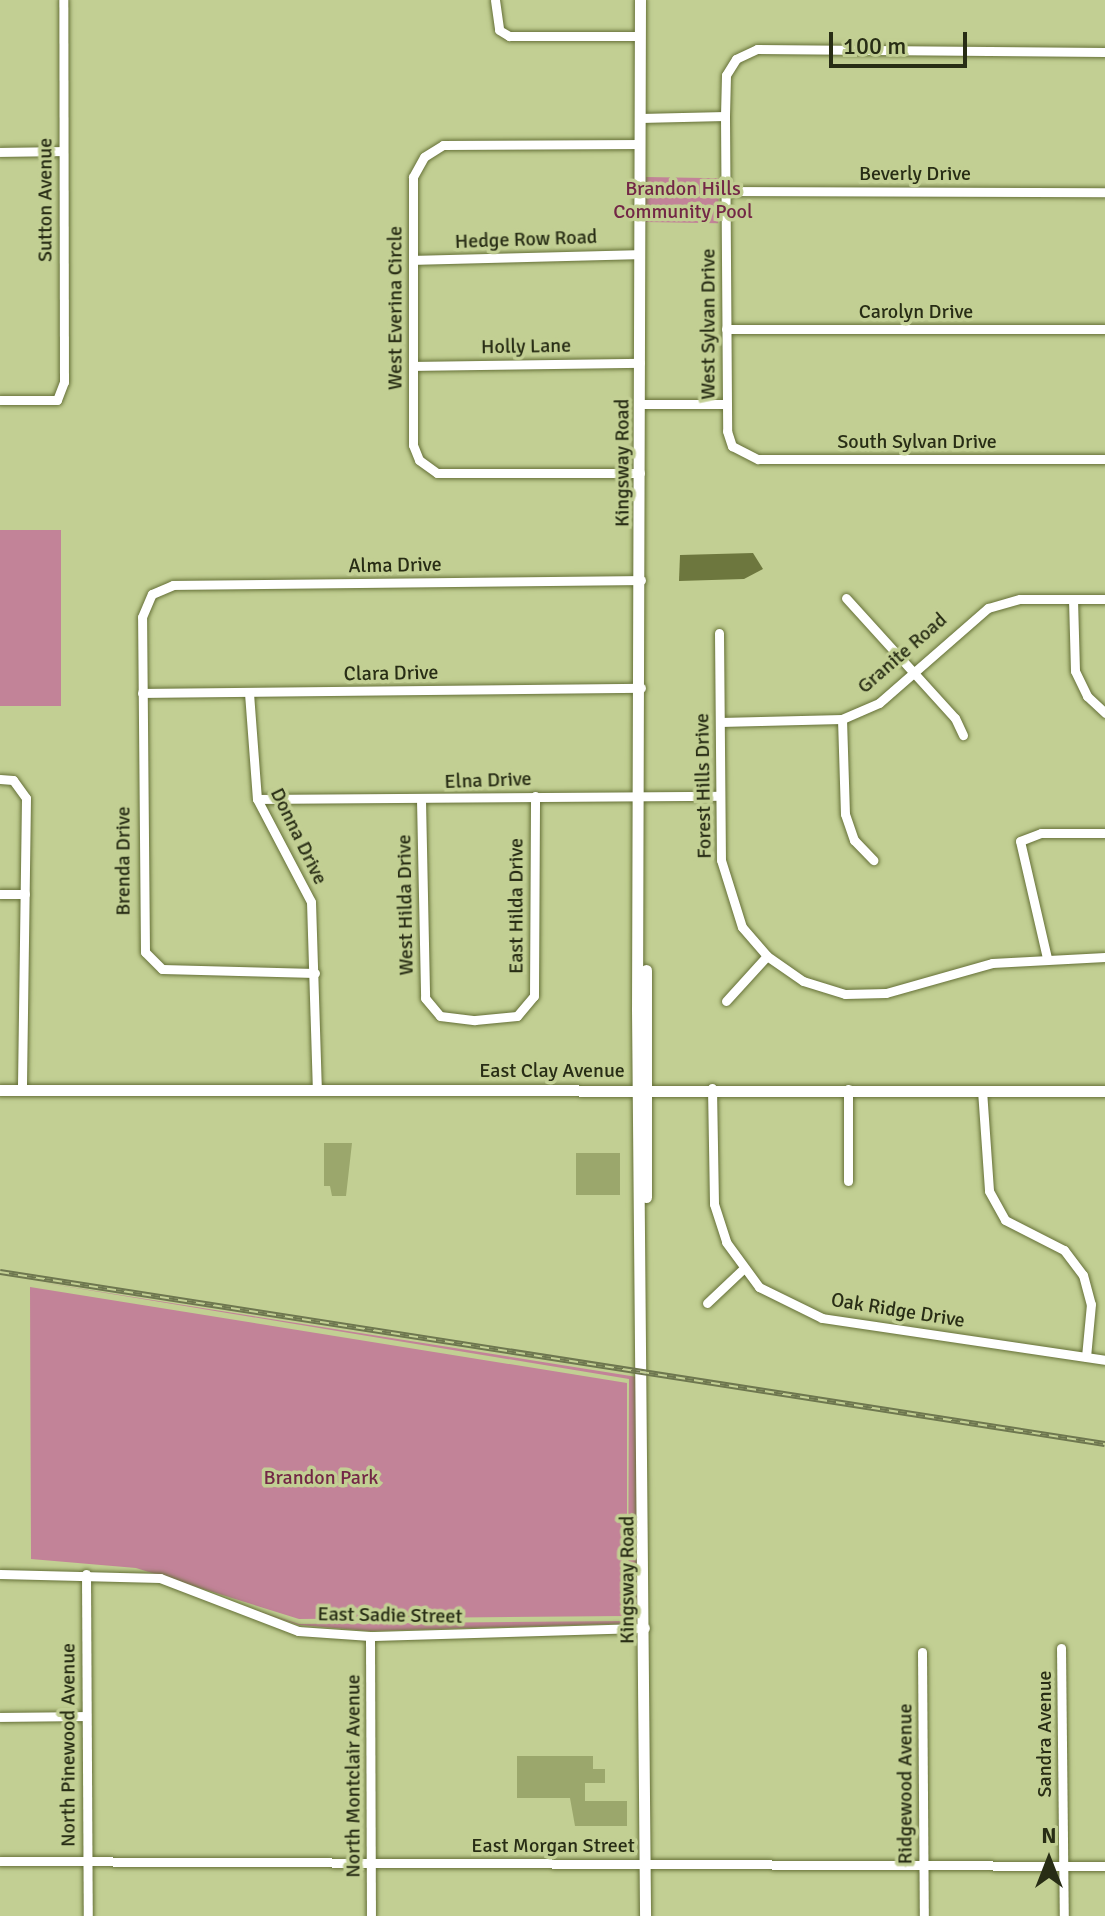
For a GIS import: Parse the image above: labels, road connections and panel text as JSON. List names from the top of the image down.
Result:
{
  "streets": {
    "street": [
      "Beverly Drive",
      "Sutton Avenue",
      "Hedge Row Road",
      "West Everina Circle",
      "Carolyn Drive",
      "West Sylvan Drive",
      "Holly Lane",
      "South Sylvan Drive",
      "Kingsway Road",
      "Alma Drive",
      "Granite Road",
      "Clara Drive",
      "Elna Drive",
      "Forest Hills Drive",
      "Donna Drive",
      "Brenda Drive",
      "West Hilda Drive",
      "East Hilda Drive",
      "East Clay Avenue",
      "Oak Ridge Drive",
      "East Sadie Street",
      "Sandra Avenue",
      "North Pinewood Avenue",
      "North Montclair Avenue",
      "Ridgewood Avenue",
      "East Morgan Street"
    ]
  },
  "crossings": [
    ["Beverly Drive", "West Sylvan Drive"],
    ["Hedge Row Road", "West Everina Circle"],
    ["Hedge Row Road", "Kingsway Road"],
    ["West Everina Circle", "Holly Lane"],
    ["West Everina Circle", "Kingsway Road"],
    ["Carolyn Drive", "West Sylvan Drive"],
    ["West Sylvan Drive", "South Sylvan Drive"],
    ["Holly Lane", "Kingsway Road"],
    ["Kingsway Road", "Alma Drive"],
    ["Kingsway Road", "Clara Drive"],
    ["Kingsway Road", "Elna Drive"],
    ["Kingsway Road", "East Clay Avenue"],
    ["Kingsway Road", "East Sadie Street"],
    ["Kingsway Road", "East Morgan Street"],
    ["Alma Drive", "Brenda Drive"],
    ["Granite Road", "Forest Hills Drive"],
    ["Clara Drive", "Donna Drive"],
    ["Clara Drive", "Brenda Drive"],
    ["Elna Drive", "Forest Hills Drive"],
    ["Elna Drive", "Donna Drive"],
    ["Elna Drive", "West Hilda Drive"],
    ["Elna Drive", "East Hilda Drive"],
    ["Donna Drive", "Brenda Drive"],
    ["Donna Drive", "East Clay Avenue"],
    ["West Hilda Drive", "East Hilda Drive"],
    ["East Clay Avenue", "Oak Ridge Drive"],
    ["East Sadie Street", "North Pinewood Avenue"],
    ["East Sadie Street", "North Montclair Avenue"],
    ["Sandra Avenue", "East Morgan Street"],
    ["North Pinewood Avenue", "East Morgan Street"],
    ["North Montclair Avenue", "East Morgan Street"],
    ["Ridgewood Avenue", "East Morgan Street"]
  ],
  "parks": ["Brandon Hills Community Pool", "Brandon Park"],
  "scale_bar": "100 m",
  "north": "top"
}
